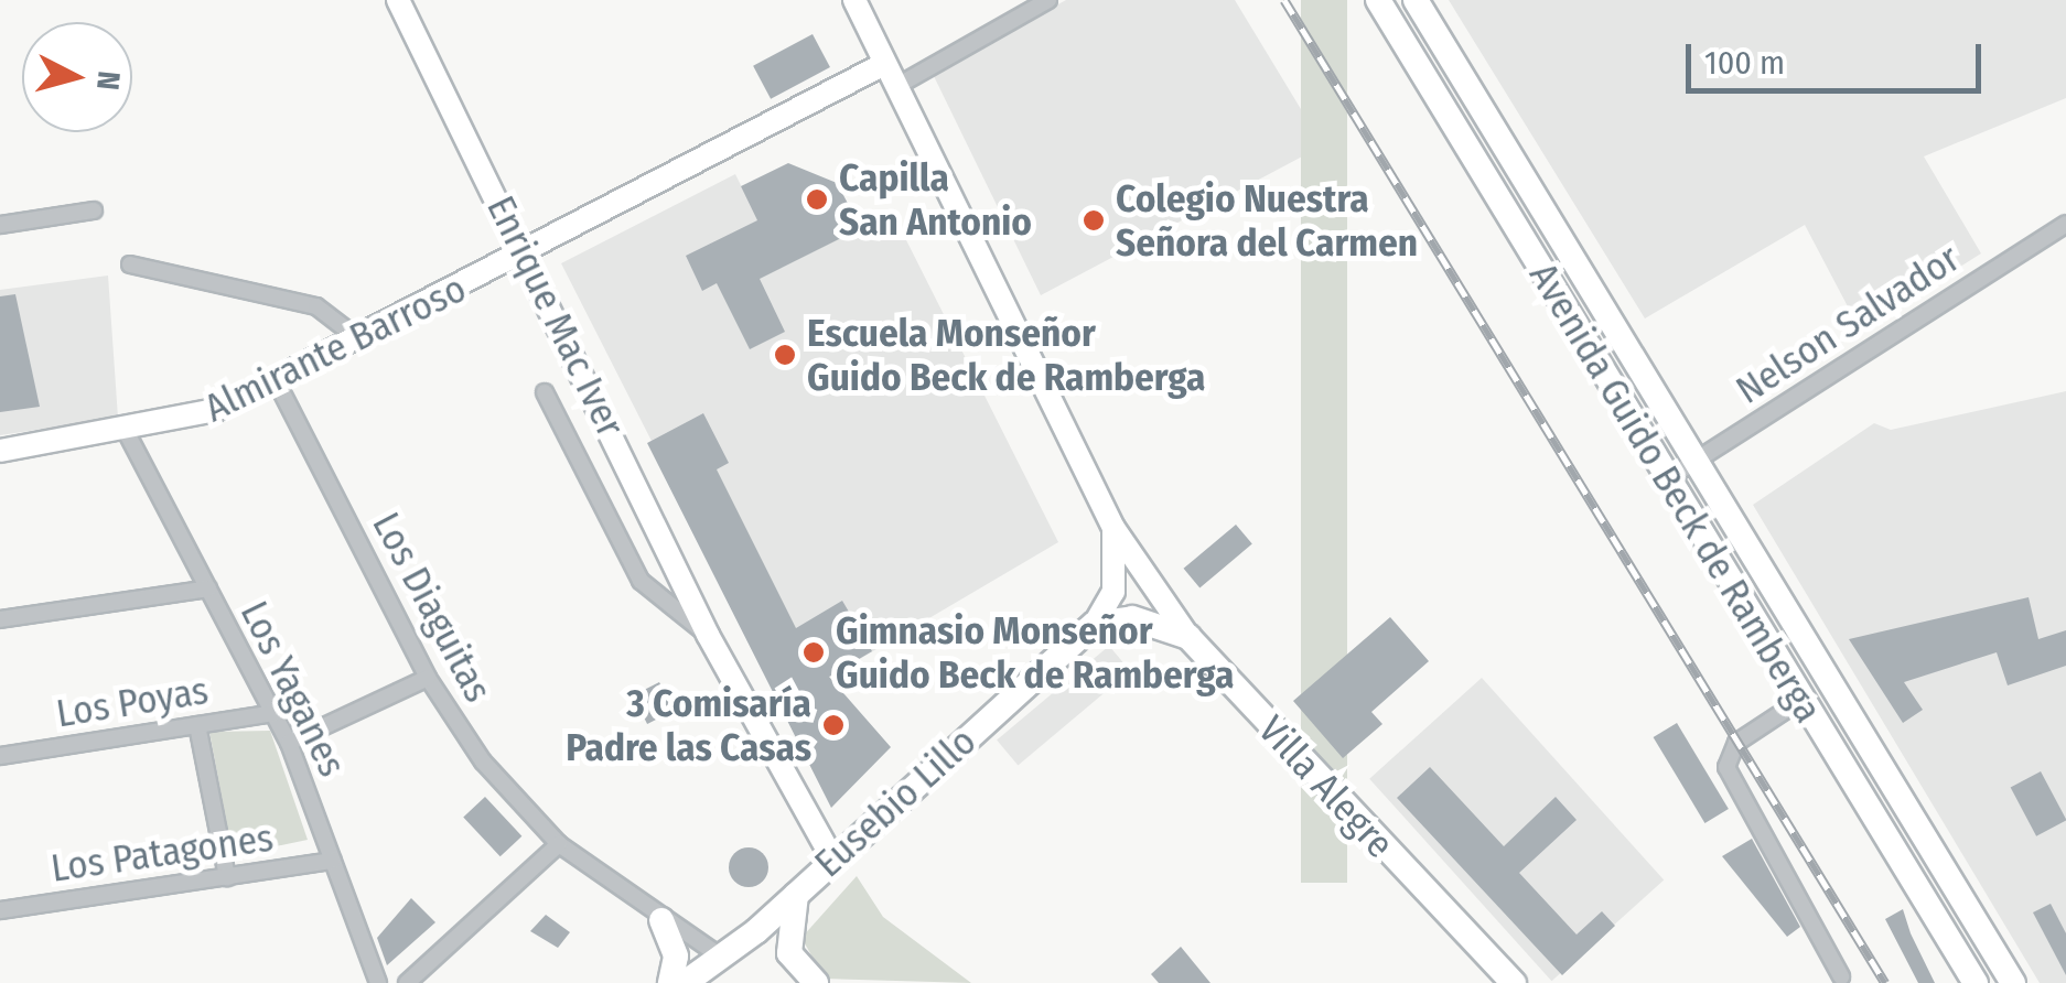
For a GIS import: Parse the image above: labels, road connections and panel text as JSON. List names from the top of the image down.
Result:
{
  "streets": {
    "main road": [
      "Enrique Mac Iver",
      "Almirante Barroso",
      "Avenida Guido Beck de Ramberga",
      "Villa Alegre",
      "Eusebio Lillo"
    ],
    "street": [
      "Nelson Salvador",
      "Los Diaguitas",
      "Los Yaganes",
      "Los Poyas",
      "Los Patagones"
    ]
  },
  "crossings": [
    ["Enrique Mac Iver", "Almirante Barroso"],
    ["Enrique Mac Iver", "Eusebio Lillo"],
    ["Nelson Salvador", "Avenida Guido Beck de Ramberga"],
    ["Almirante Barroso", "Los Diaguitas"],
    ["Almirante Barroso", "Los Yaganes"],
    ["Almirante Barroso", "Villa Alegre"],
    ["Los Diaguitas", "Eusebio Lillo"],
    ["Los Yaganes", "Los Poyas"],
    ["Los Yaganes", "Los Patagones"],
    ["Villa Alegre", "Eusebio Lillo"]
  ],
  "places": [
    "Capilla San Antonio",
    "Colegio Nuestra Señora del Carmen",
    "Escuela Monseñor Guido Beck de Ramberga",
    "Gimnasio Monseñor Guido Beck de Ramberga",
    "3 Comisaría Padre las Casas"
  ],
  "scale_bar": "100 m",
  "north": "right"
}
